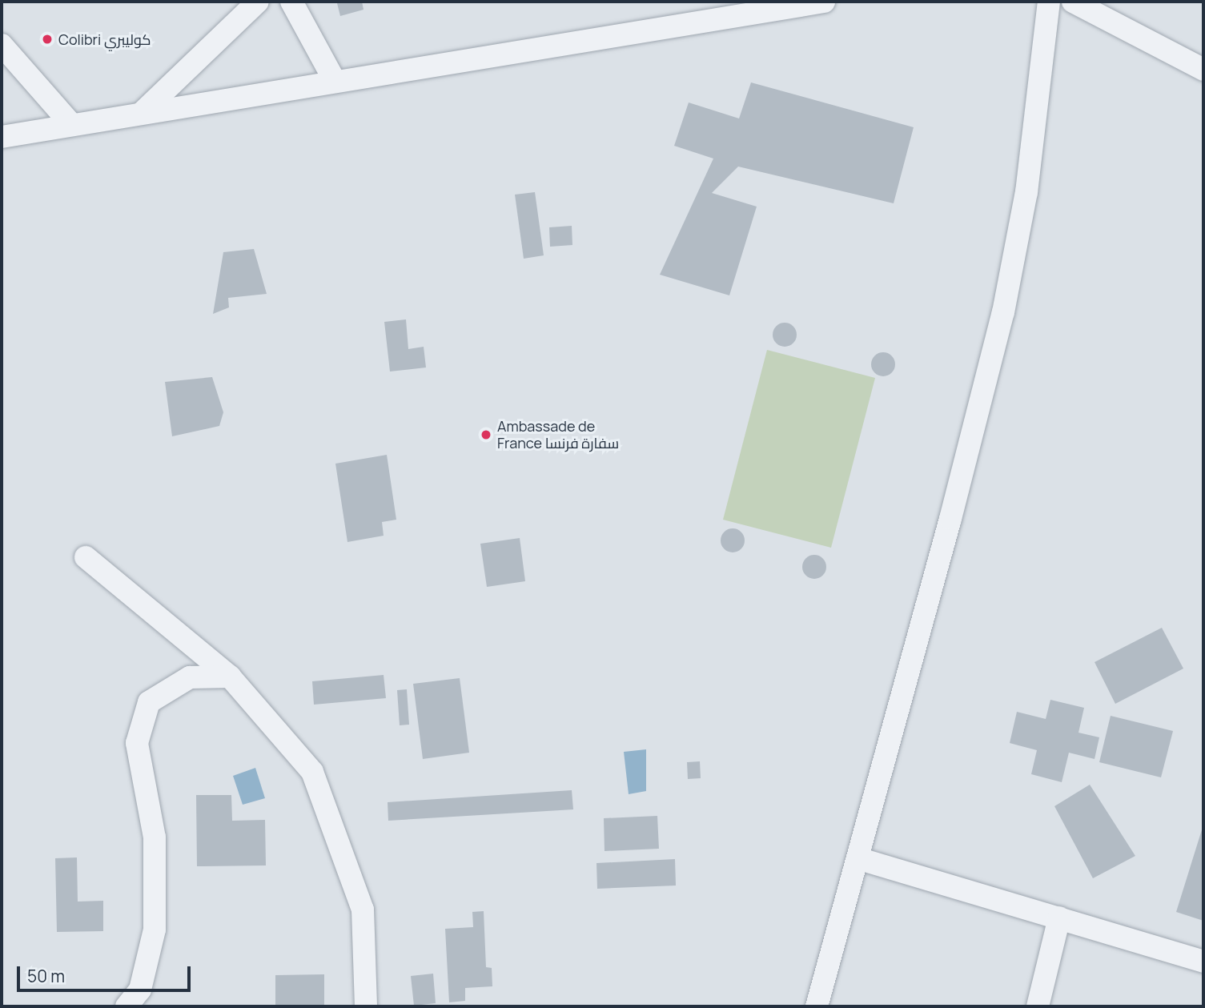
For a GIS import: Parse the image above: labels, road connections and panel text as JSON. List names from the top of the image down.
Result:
{
  "places": ["Colibri كوليبري", "Ambassade de France سفارة فرنسا"],
  "scale_bar": "50 m"
}
